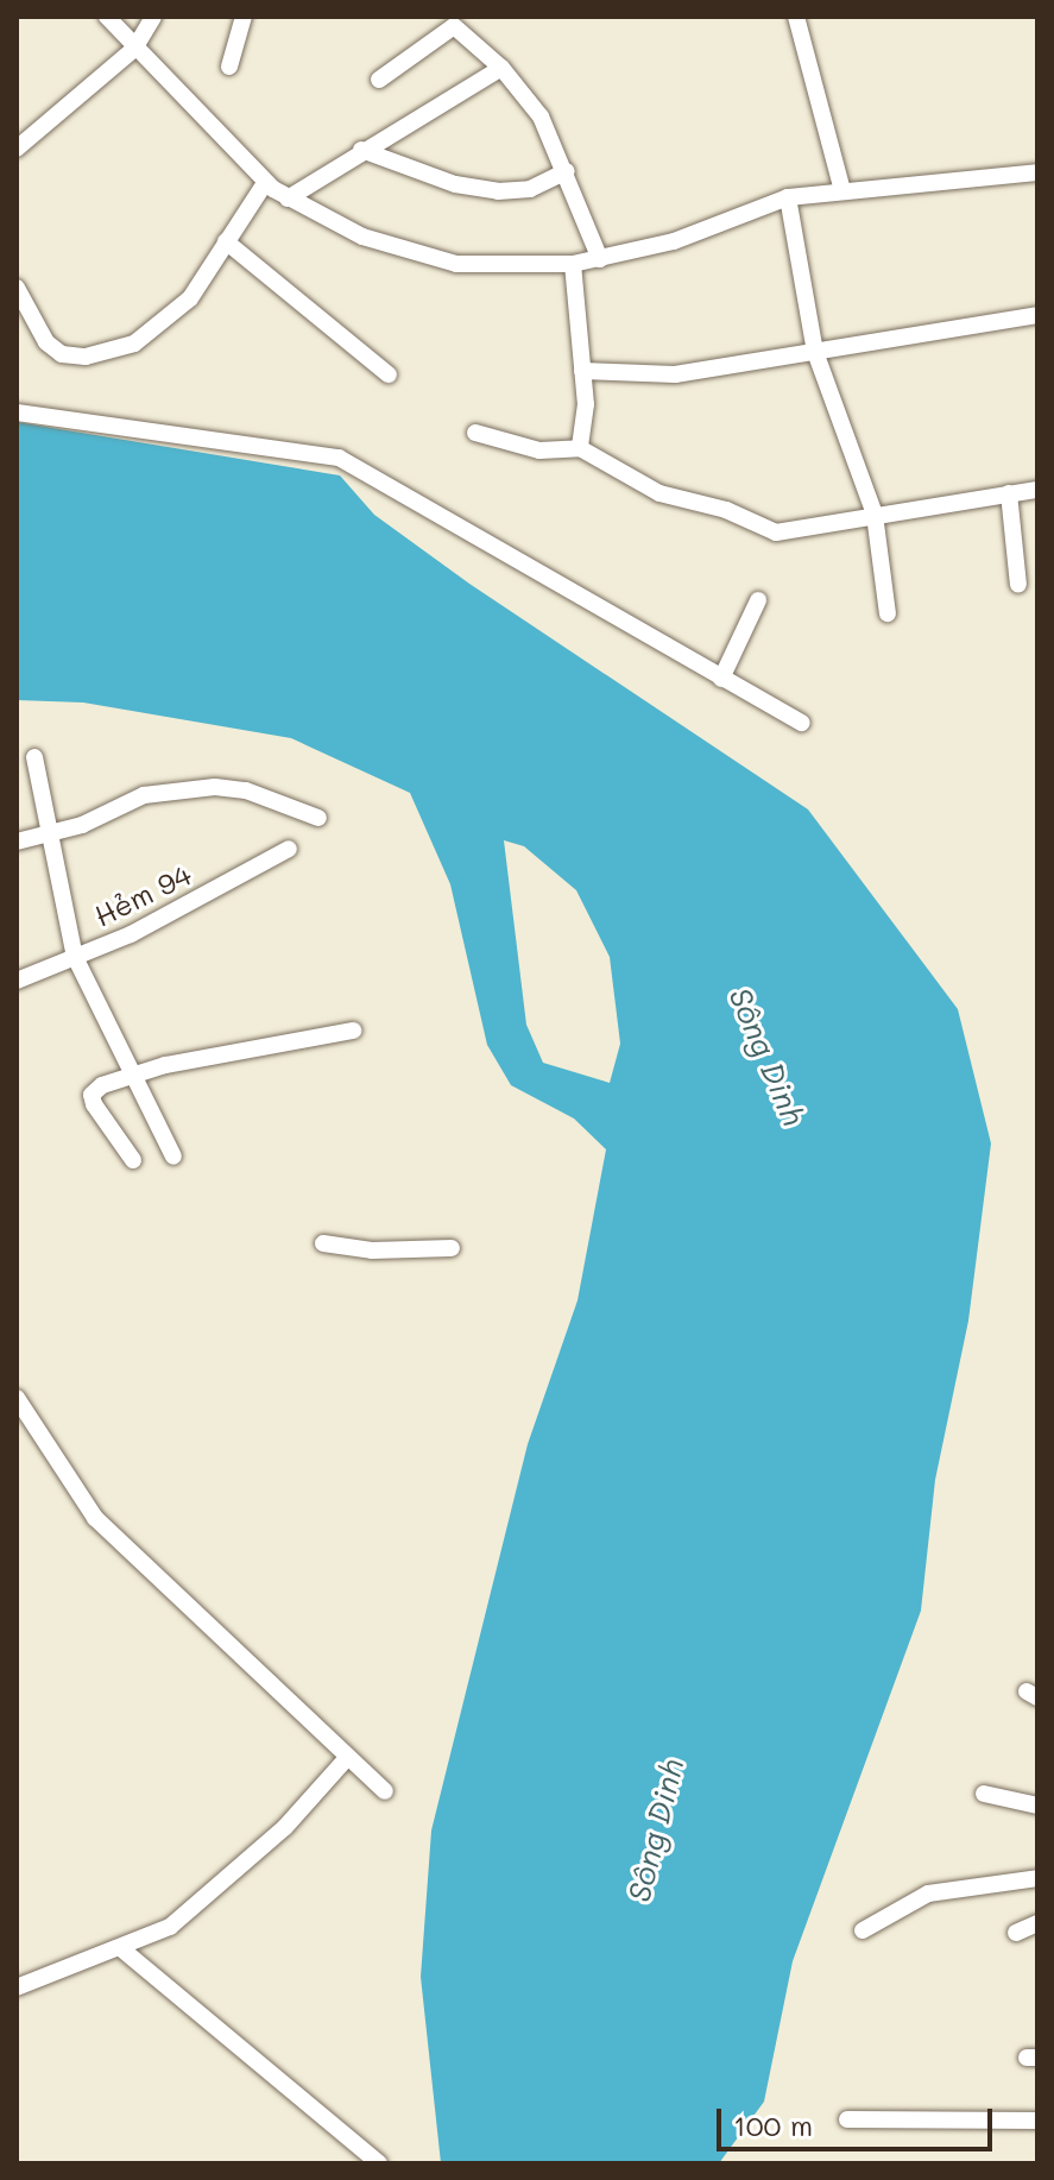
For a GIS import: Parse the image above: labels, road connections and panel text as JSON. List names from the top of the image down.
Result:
{
  "streets": {
    "street": ["Hẻm 94"]
  },
  "water": ["Sông Dinh"],
  "scale_bar": "100 m"
}
